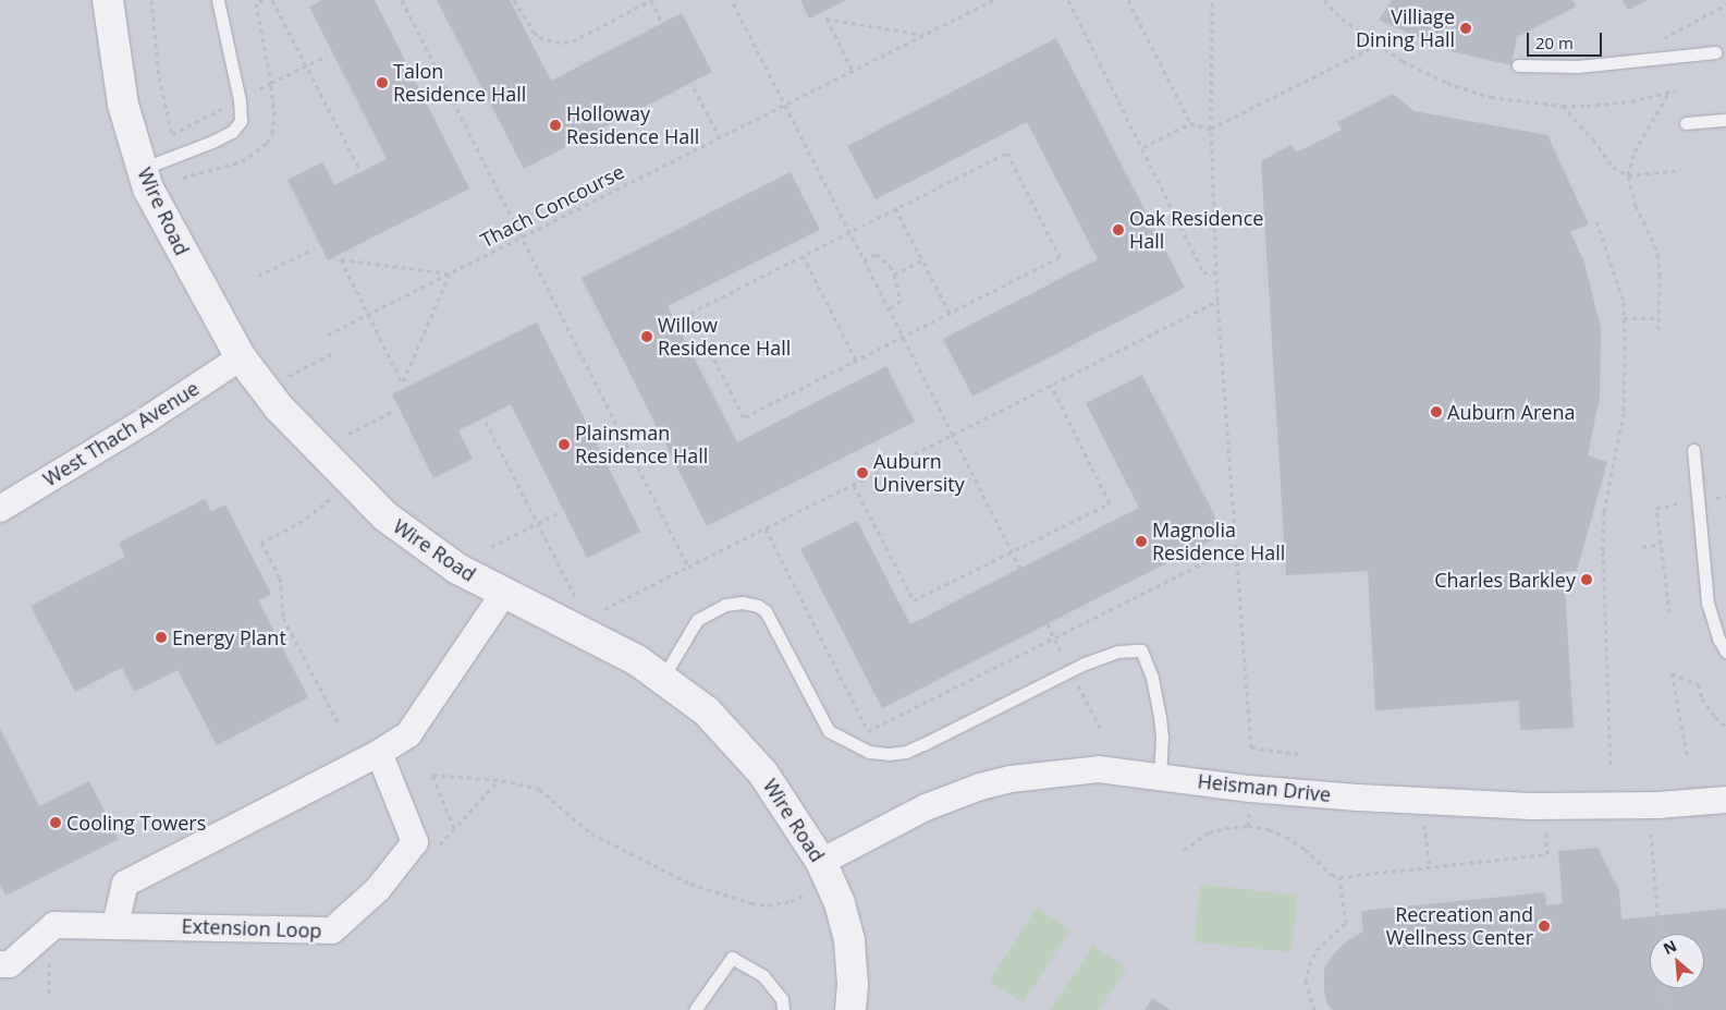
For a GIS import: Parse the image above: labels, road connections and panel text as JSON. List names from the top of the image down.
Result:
{
  "streets": {
    "street": [
      "Wire Road",
      "West Thach Avenue",
      "Heisman Drive",
      "Extension Loop"
    ],
    "path": ["Thach Concourse"]
  },
  "crossings": [
    ["Wire Road", "West Thach Avenue"],
    ["Wire Road", "Heisman Drive"]
  ],
  "places": [
    "Villiage Dining Hall",
    "Talon Residence Hall",
    "Holloway Residence Hall",
    "Oak Residence Hall",
    "Willow Residence Hall",
    "Auburn Arena",
    "Plainsman Residence Hall",
    "Auburn University",
    "Magnolia Residence Hall",
    "Charles Barkley",
    "Energy Plant",
    "Cooling Towers",
    "Recreation and Wellness Center"
  ],
  "scale_bar": "20 m",
  "north": "top left"
}
